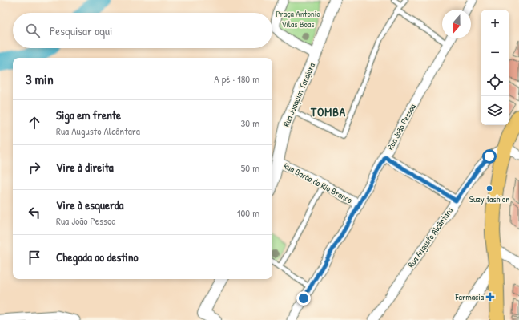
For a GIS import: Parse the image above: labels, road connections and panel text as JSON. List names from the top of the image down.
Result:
{
  "streets": {
    "street": [
      "Rua Joaquim Tanajura",
      "Rua João Pessoa",
      "Rua Barão do Rio Branco",
      "Rua Augusto Alcântara"
    ]
  },
  "crossings": [
    ["Rua Joaquim Tanajura", "Rua Barão do Rio Branco"],
    ["Rua João Pessoa", "Rua Barão do Rio Branco"]
  ],
  "districts": ["TOMBA"],
  "parks": ["Praça Antonio Vilas Boas"],
  "places": {
    "other": ["Suzy fashion"],
    "health": ["Farmacia"]
  },
  "north": "bottom",
  "page": {
    "map_buttons": ["+", "−"],
    "search": "Pesquisar aqui",
    "heading": ["3 min", "A pé · 180 m"],
    "list": [
      ["Siga em frente", "Rua Augusto Alcântara", "30 m"],
      ["Vire à direita", "50 m"],
      ["Vire à esquerda", "Rua João Pessoa", "100 m"],
      "Chegada ao destino"
    ]
  }
}
